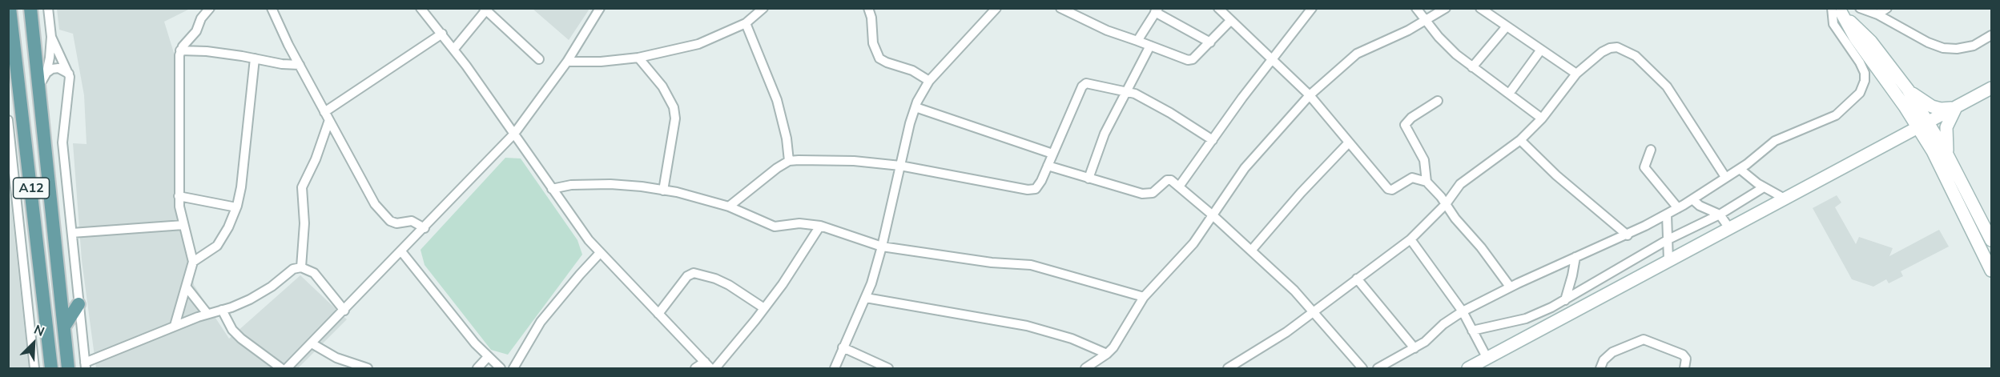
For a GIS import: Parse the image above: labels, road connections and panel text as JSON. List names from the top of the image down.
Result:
{
  "streets": {
    "main road": ["A12"]
  },
  "north": "top right"
}
